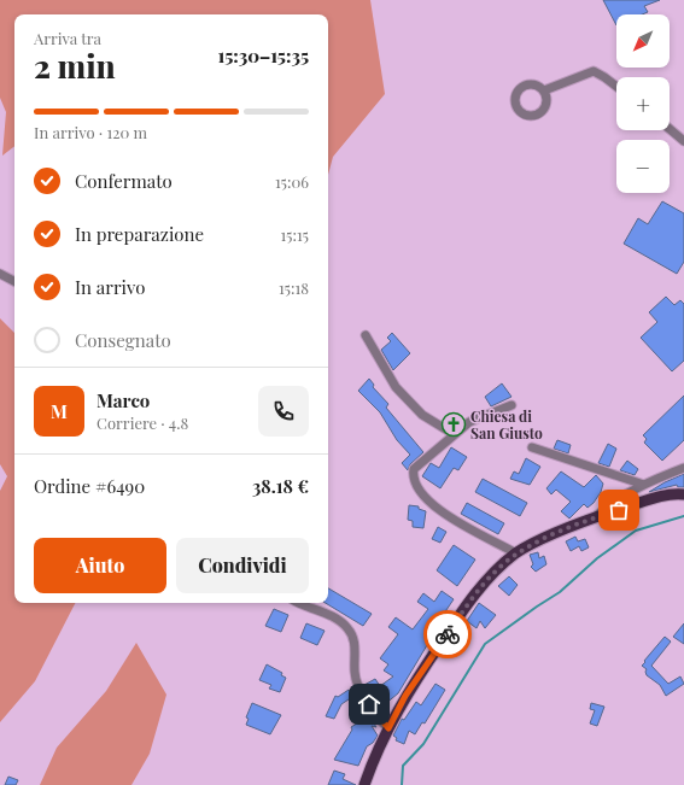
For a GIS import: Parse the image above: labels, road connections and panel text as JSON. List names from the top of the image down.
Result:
{
  "places": {
    "church": ["Chiesa di San Giusto"]
  },
  "north": "bottom left",
  "page": {
    "map_buttons": ["+", "−"],
    "heading": ["2 min", "Arriva tra", "15:30–15:35"],
    "panel": [
      "Marco",
      "Corriere · 4.8",
      "Ordine #6490",
      "38.18 €"
    ],
    "bar": "In arrivo · 120 m",
    "list": [
      ["Confermato", "15:06"],
      ["In preparazione", "15:15"],
      ["In arrivo", "15:18"],
      "Consegnato"
    ],
    "round": "M",
    "buttons": ["Aiuto", "Condividi"]
  }
}
